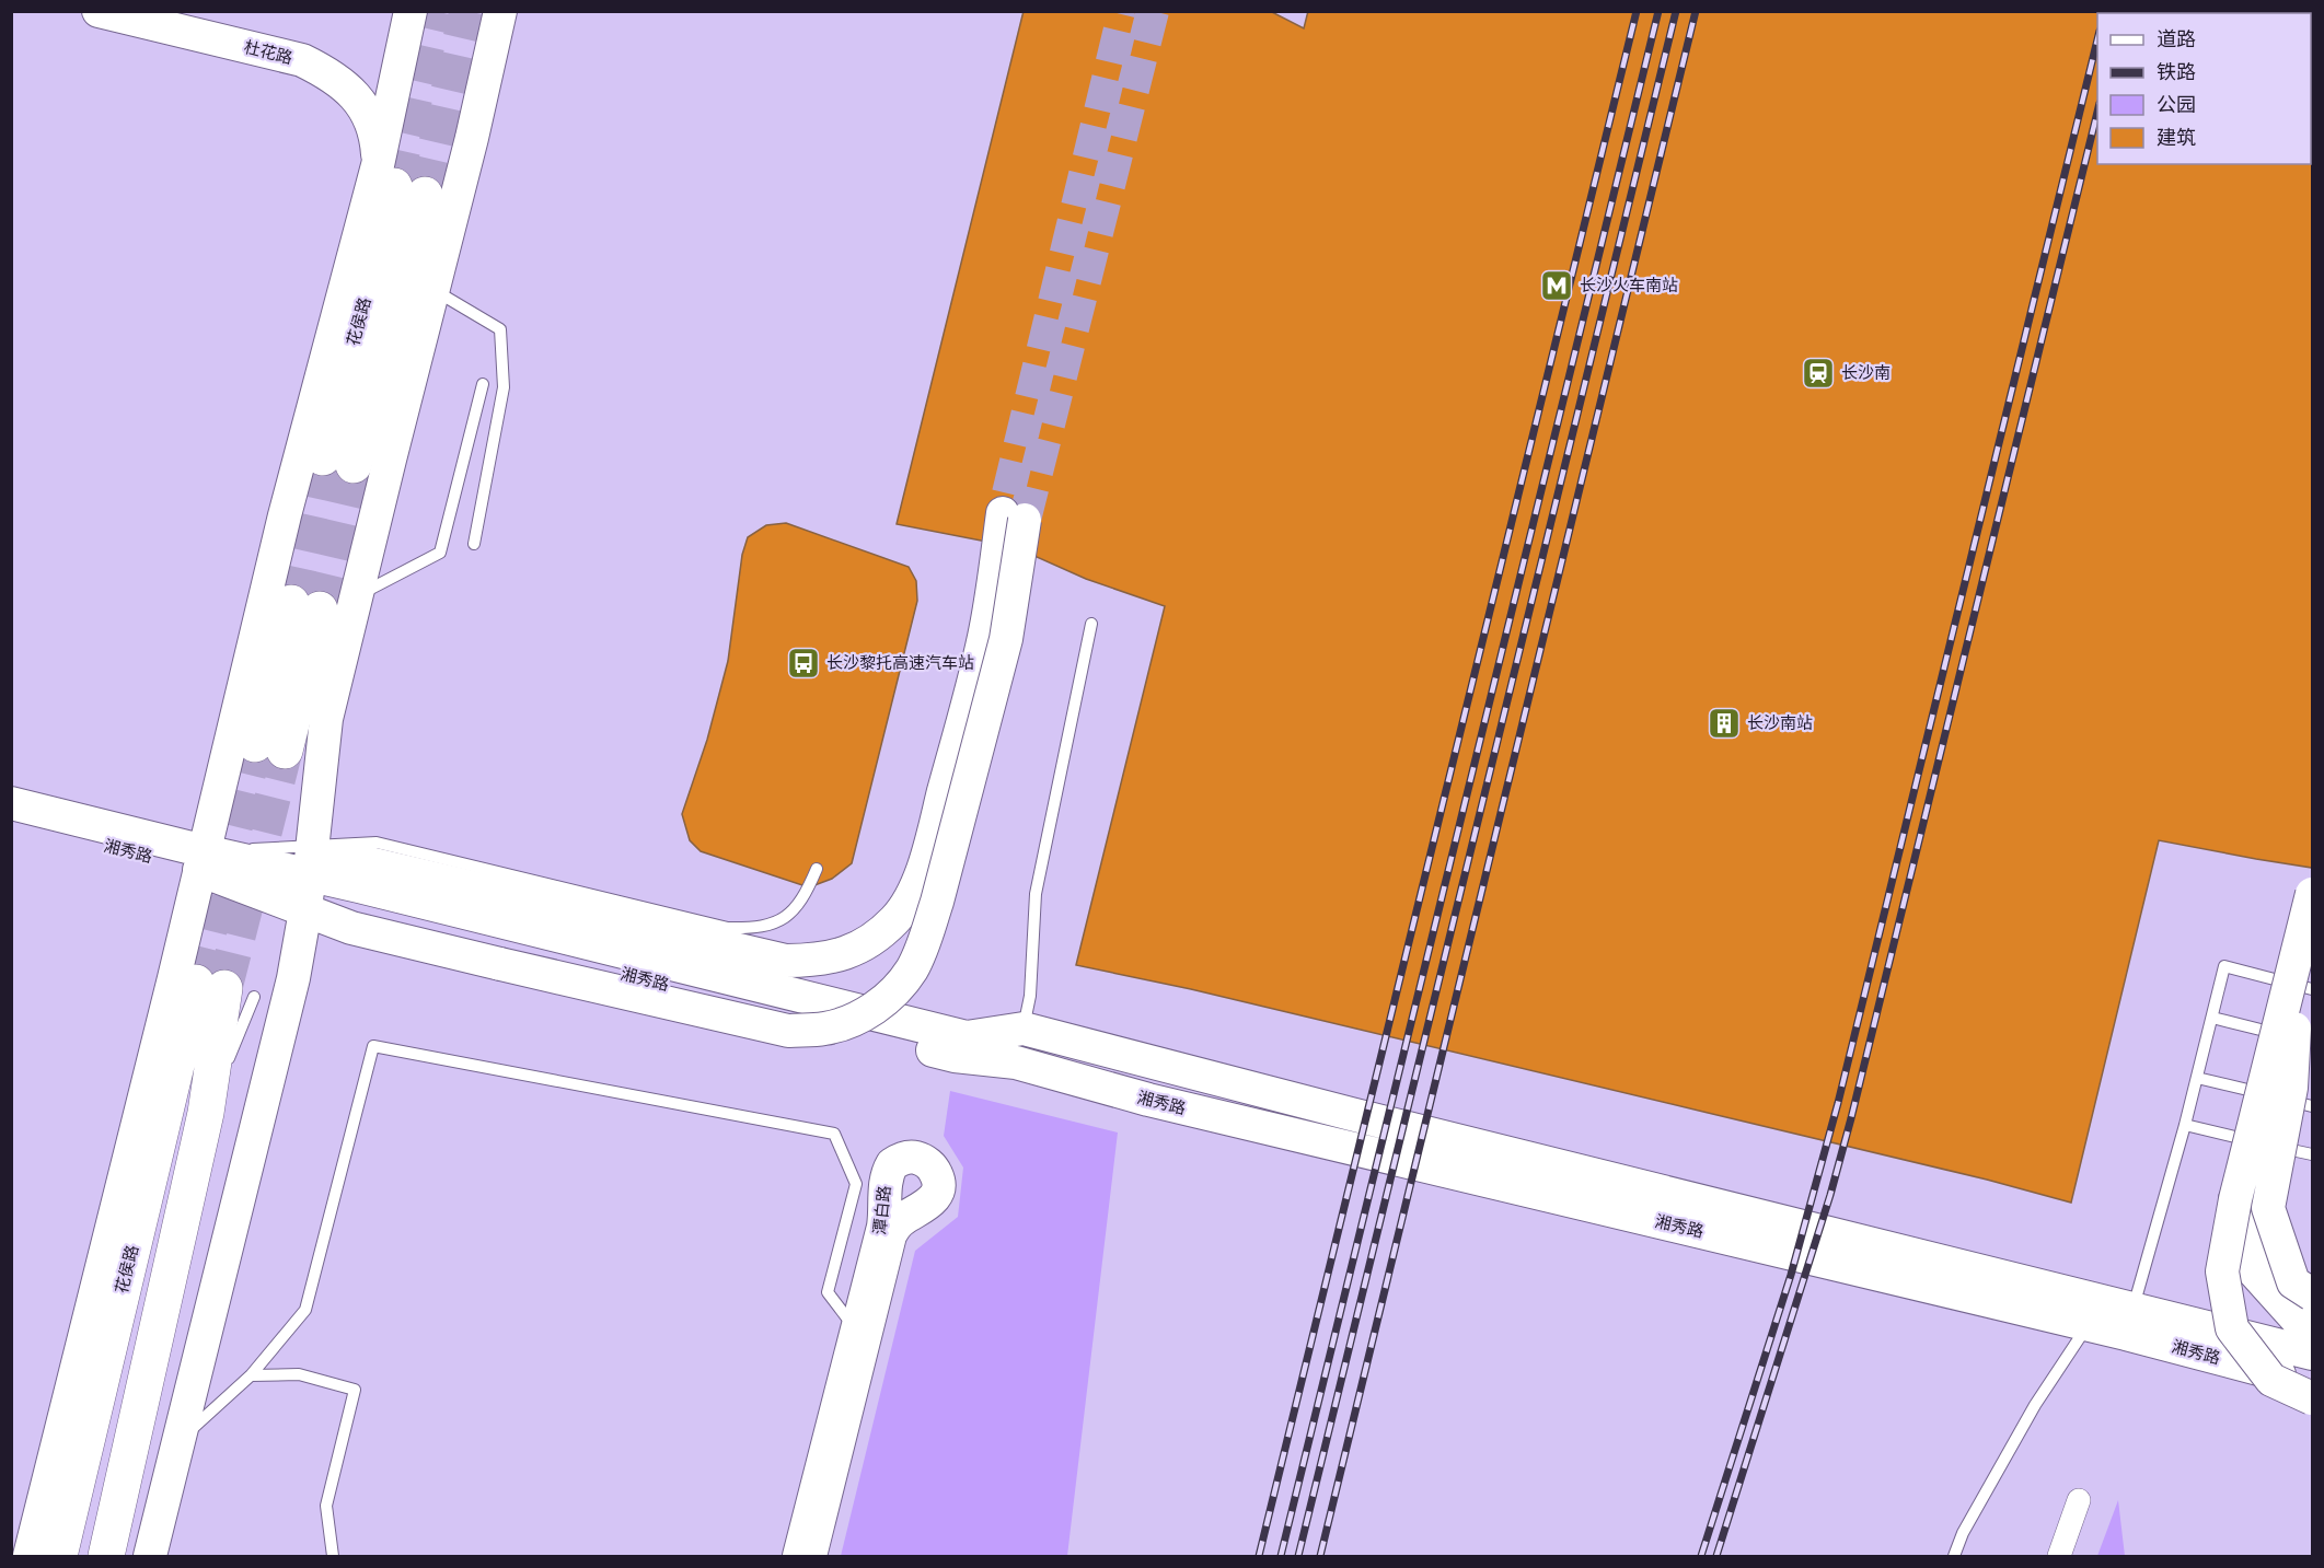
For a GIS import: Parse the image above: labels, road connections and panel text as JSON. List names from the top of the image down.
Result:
{
  "streets": {
    "main road": ["杜花路", "花侯路", "湘秀路"]
  },
  "crossings": [
    ["杜花路", "花侯路"]
  ],
  "places": {
    "metro station": ["长沙火车南站"],
    "station": ["长沙南"],
    "bus stop": ["长沙黎托高速汽车站"],
    "building": ["长沙南站"]
  },
  "legend": [
    "道路",
    "铁路",
    "公园",
    "建筑"
  ]
}
